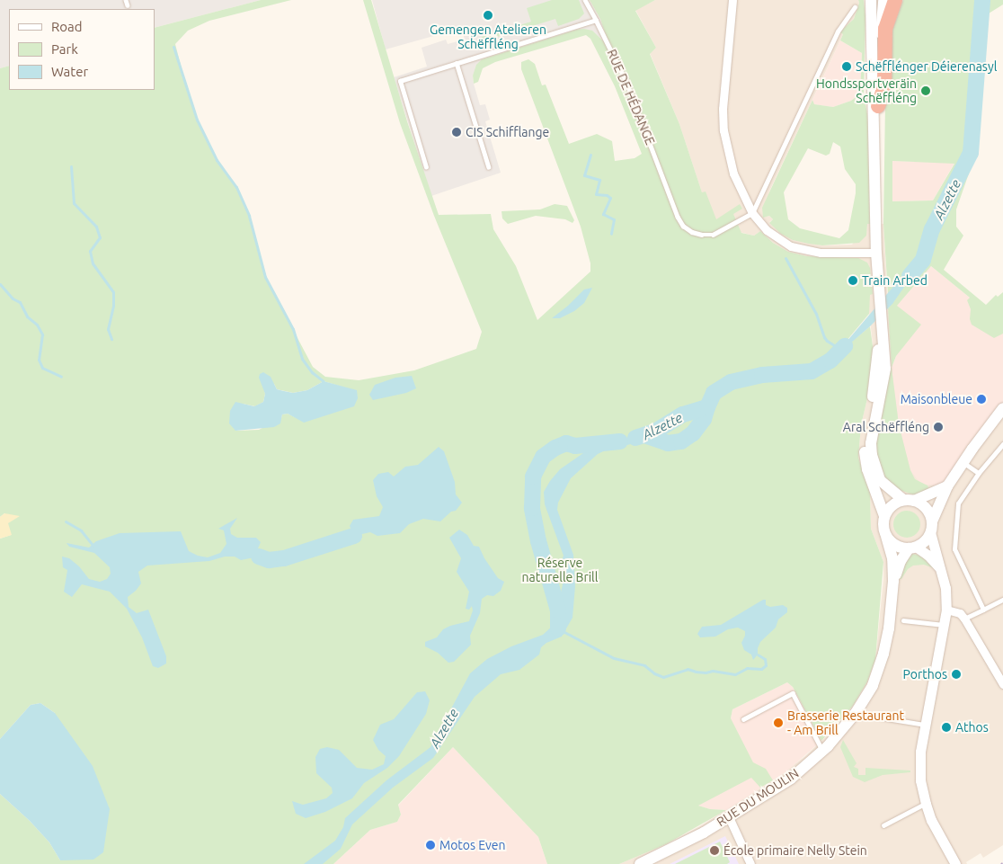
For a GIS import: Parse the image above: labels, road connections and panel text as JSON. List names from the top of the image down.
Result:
{
  "streets": {
    "main road": ["RUE DU MOULIN"],
    "lane": ["RUE DE HÉDANGE"]
  },
  "water": ["Alzette"],
  "parks": ["Réserve naturelle Brill"],
  "places": [
    "Gemengen Atelieren Schëffléng",
    "Schëfflénger Déierenasyl",
    "Hondssportveräin Schëffléng",
    "CIS Schifflange",
    "Train Arbed",
    "Maisonbleue",
    "Aral Schëffléng",
    "Porthos",
    "Brasserie Restaurant - Am Brill",
    "Athos",
    "Motos Even",
    "École primaire Nelly Stein"
  ],
  "legend": ["Road", "Park", "Water"]
}
